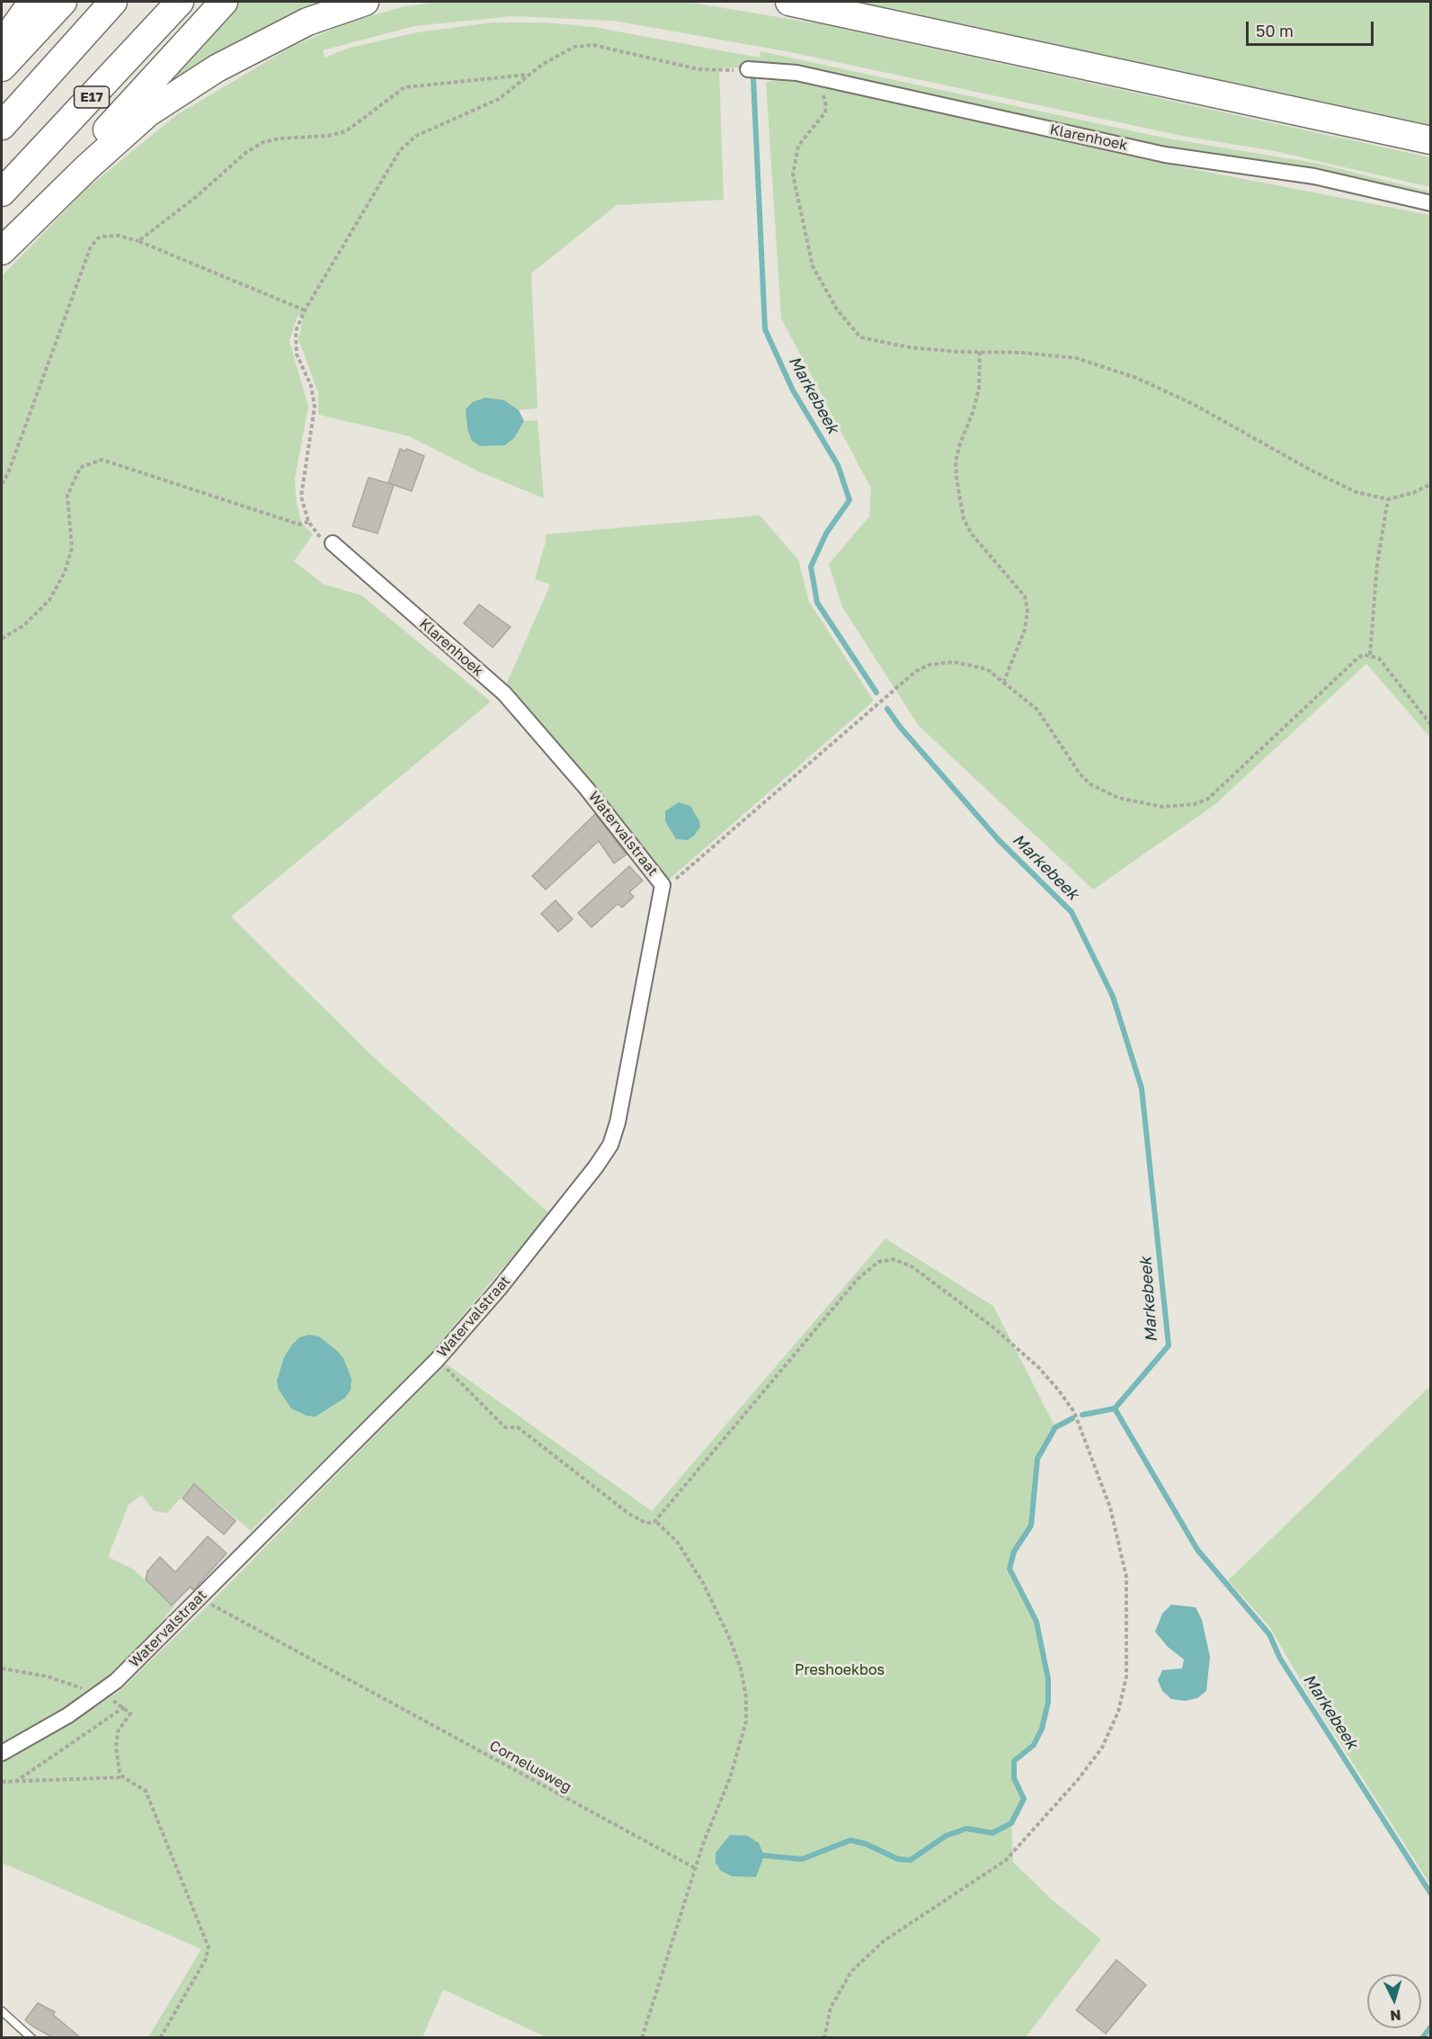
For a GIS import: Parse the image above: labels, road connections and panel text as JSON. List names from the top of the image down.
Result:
{
  "streets": {
    "highway": ["E17"],
    "street": ["Klarenhoek", "Watervalstraat"],
    "path": ["Cornelusweg"]
  },
  "crossings": [
    ["Klarenhoek", "Watervalstraat"],
    ["Watervalstraat", "Cornelusweg"]
  ],
  "water": ["Markebeek"],
  "parks": ["Preshoekbos"],
  "scale_bar": "50 m",
  "north": "bottom"
}
